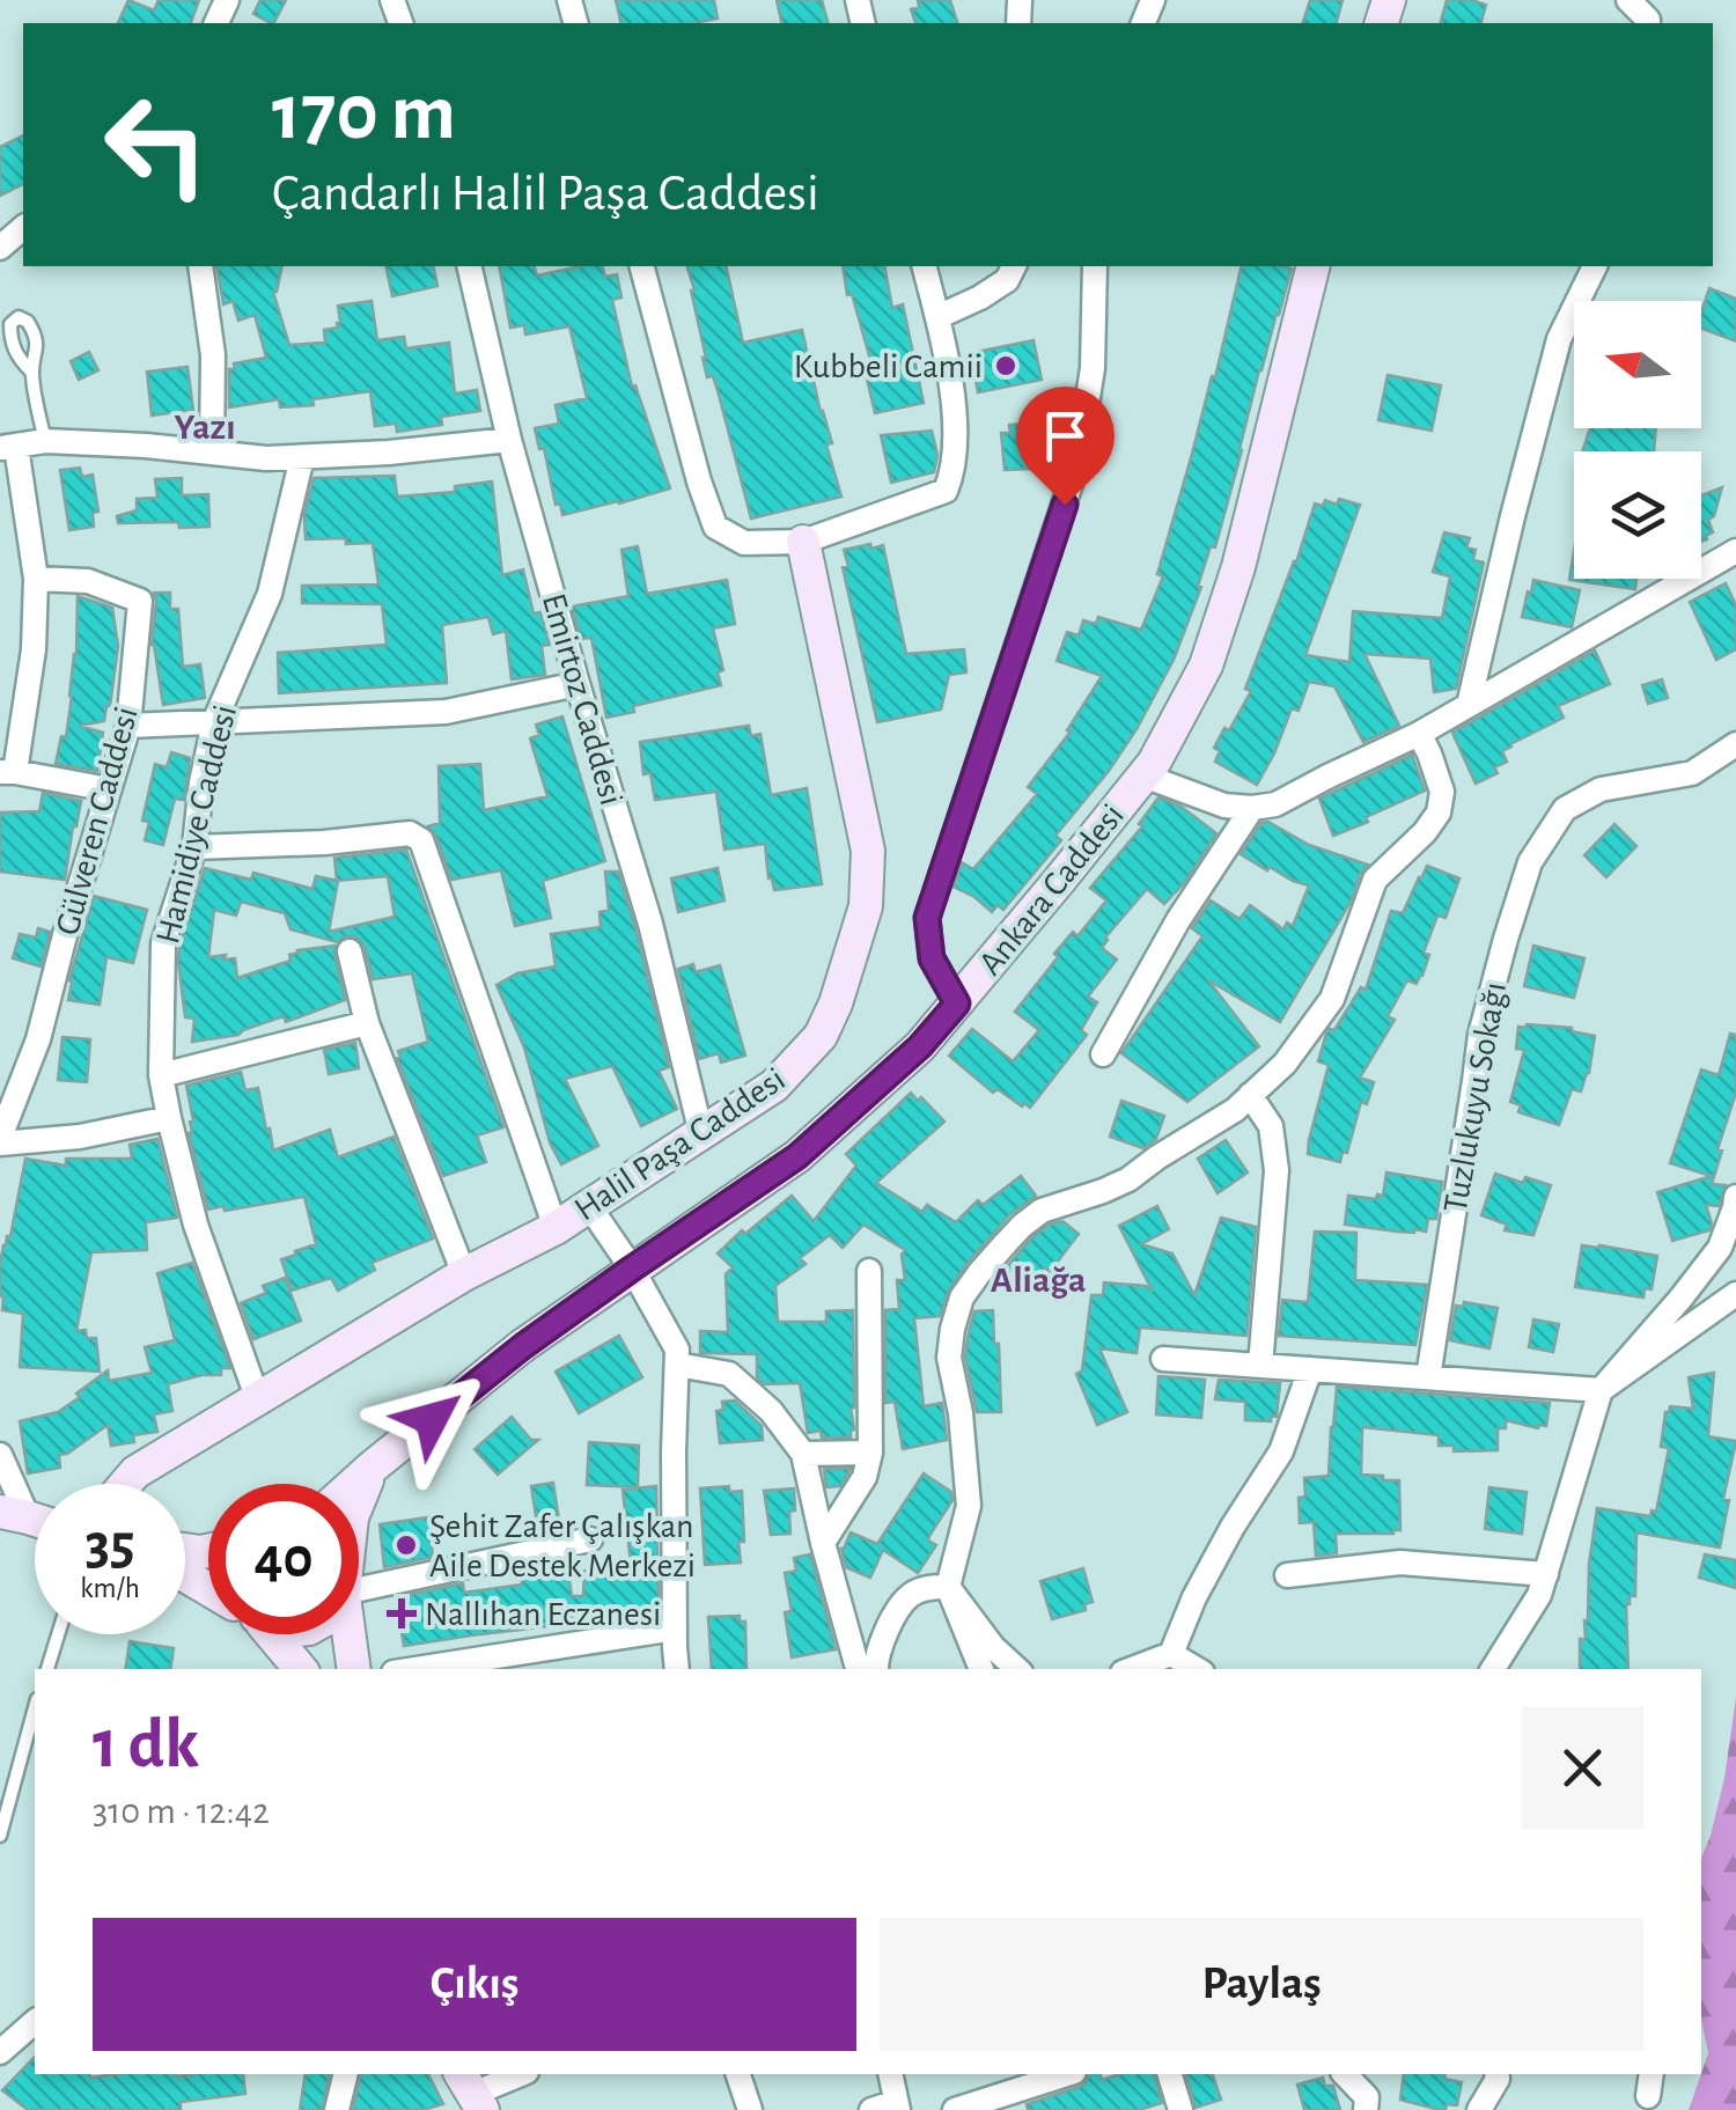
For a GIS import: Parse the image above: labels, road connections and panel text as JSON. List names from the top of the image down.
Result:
{
  "streets": {
    "street": [
      "Emirtoz Caddesi",
      "Gülveren Caddesi",
      "Hamidiye Caddesi",
      "Ankara Caddesi",
      "Tuzlukuyu Sokağı",
      "Halil Paşa Caddesi"
    ]
  },
  "crossings": [
    ["Emirtoz Caddesi", "Halil Paşa Caddesi"],
    ["Hamidiye Caddesi", "Halil Paşa Caddesi"]
  ],
  "districts": ["Yazı", "Aliağa"],
  "places": {
    "other": ["Kubbeli Camii", "Şehit Zafer Çalışkan Aile Destek Merkezi"],
    "health": ["Nallıhan Eczanesi"]
  },
  "north": "left",
  "page": {
    "turn": ["170 m", "Çandarlı Halil Paşa Caddesi"],
    "speed": "35 km/h",
    "limit": "40",
    "heading": ["1 dk", "310 m · 12:42"],
    "buttons": ["Çıkış", "Paylaş"]
  }
}
